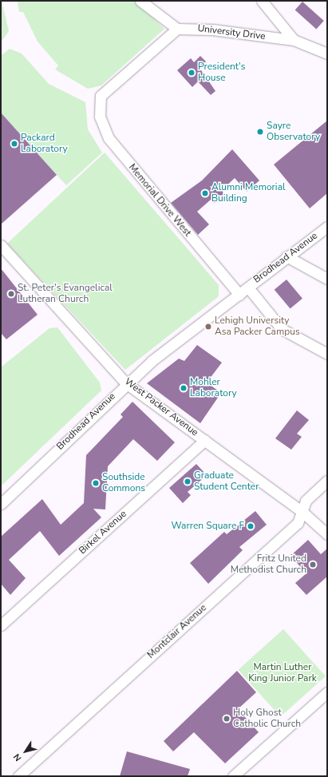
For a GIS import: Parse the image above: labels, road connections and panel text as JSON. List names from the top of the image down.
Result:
{
  "streets": {
    "street": [
      "University Drive",
      "Memorial Drive West",
      "Brodhead Avenue",
      "West Packer Avenue",
      "Birkel Avenue",
      "Montclair Avenue"
    ]
  },
  "crossings": [
    ["University Drive", "Memorial Drive West"],
    ["Memorial Drive West", "Brodhead Avenue"],
    ["Brodhead Avenue", "West Packer Avenue"],
    ["West Packer Avenue", "Birkel Avenue"],
    ["West Packer Avenue", "Montclair Avenue"]
  ],
  "parks": ["Martin Luther King Junior Park"],
  "places": [
    "President's House",
    "Sayre Observatory",
    "Packard Laboratory",
    "Alumni Memorial Building",
    "St. Peter's Evangelical Lutheran Church",
    "Lehigh University Asa Packer Campus",
    "Mohler Laboratory",
    "Graduate Student Center",
    "Southside Commons",
    "Warren Square F",
    "Fritz United Methodist Church",
    "Holy Ghost Catholic Church"
  ],
  "north": "bottom left"
}
